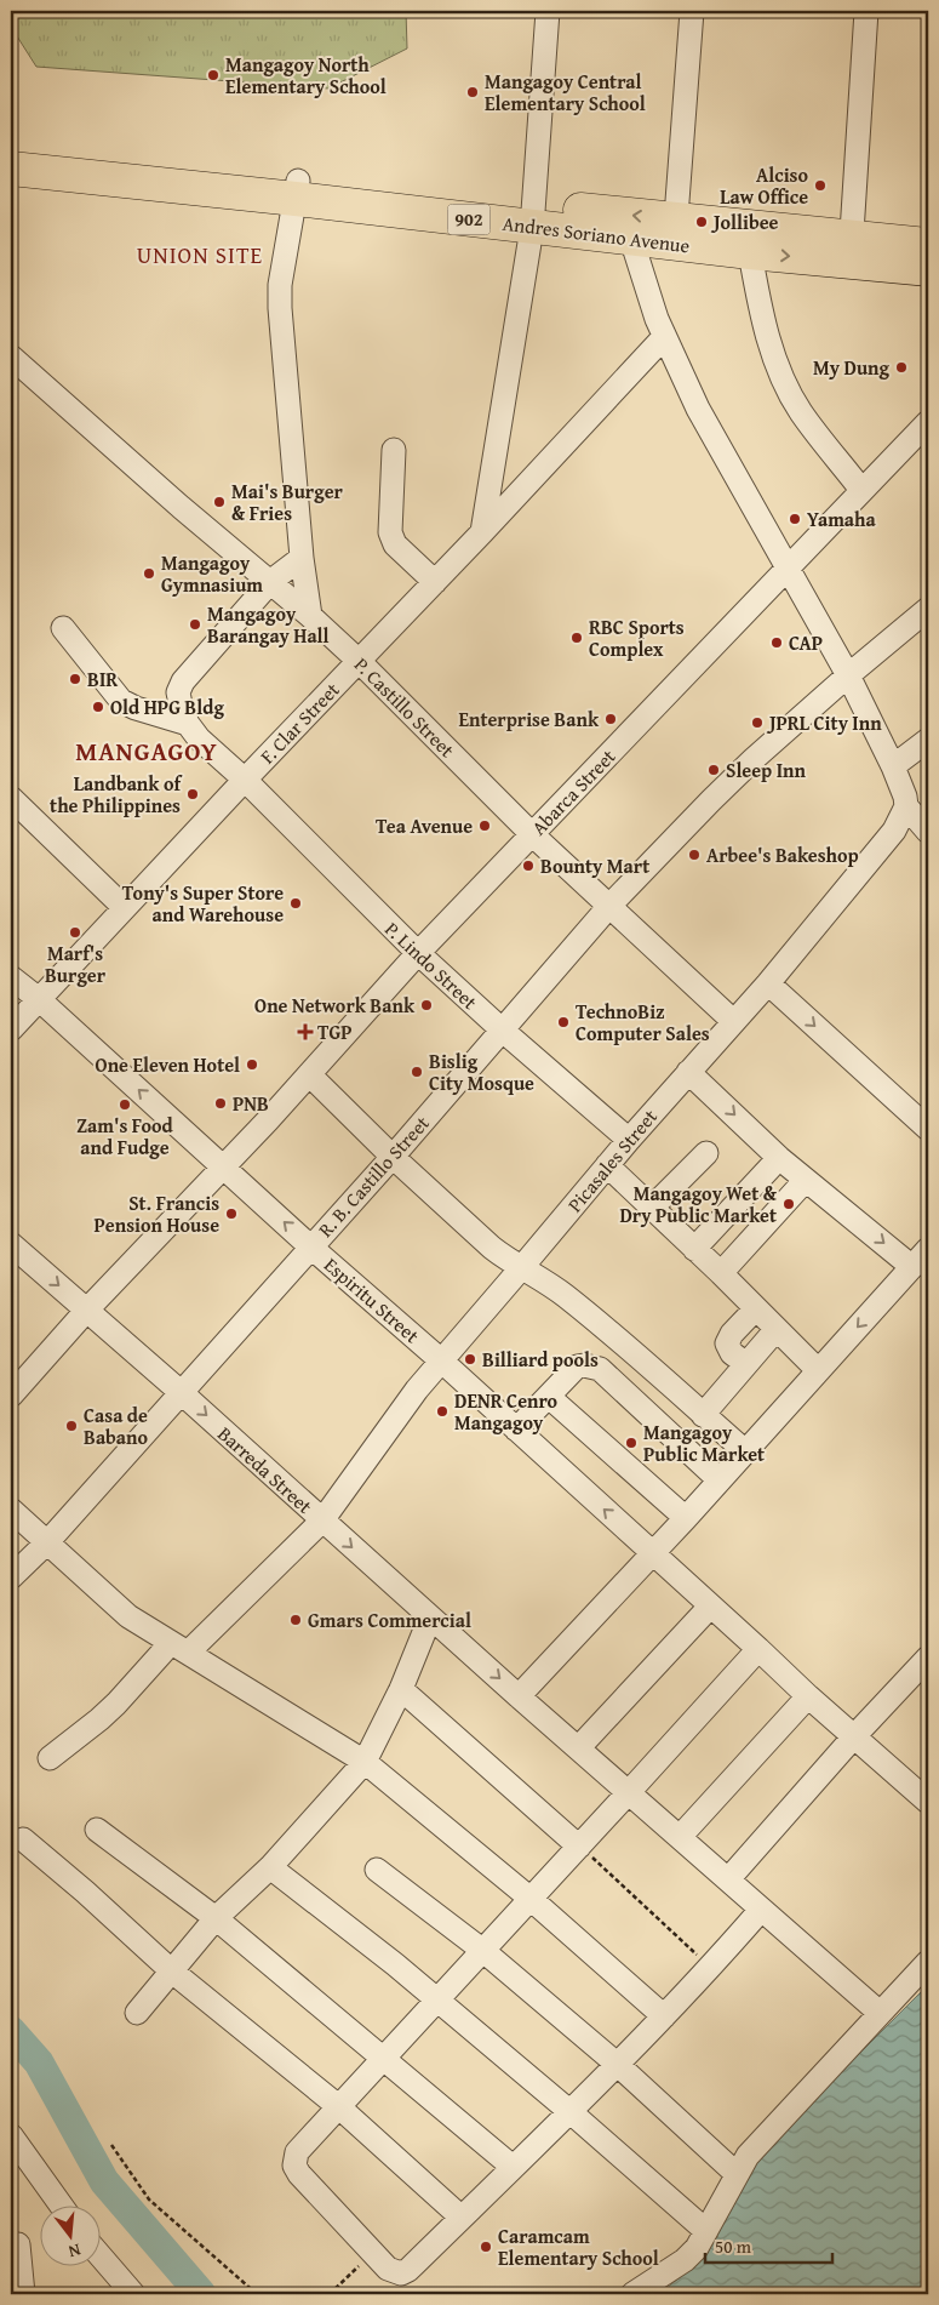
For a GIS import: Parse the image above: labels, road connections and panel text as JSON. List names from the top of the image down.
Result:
{
  "streets": {
    "highway": ["902", "Andres Soriano Avenue"],
    "street": [
      "P. Castillo Street",
      "F. Clar Street",
      "Abarca Street",
      "P. Lindo Street",
      "Picasales Street",
      "R. B. Castillo Street",
      "Espiritu Street",
      "Barreda Street"
    ]
  },
  "crossings": [
    ["P. Castillo Street", "F. Clar Street"],
    ["P. Castillo Street", "Abarca Street"],
    ["P. Castillo Street", "Picasales Street"],
    ["P. Castillo Street", "R. B. Castillo Street"],
    ["F. Clar Street", "P. Lindo Street"],
    ["F. Clar Street", "Espiritu Street"],
    ["Abarca Street", "P. Lindo Street"],
    ["Abarca Street", "Espiritu Street"],
    ["Abarca Street", "Barreda Street"],
    ["P. Lindo Street", "Picasales Street"],
    ["P. Lindo Street", "R. B. Castillo Street"],
    ["Picasales Street", "Espiritu Street"],
    ["Picasales Street", "Barreda Street"],
    ["R. B. Castillo Street", "Espiritu Street"],
    ["R. B. Castillo Street", "Barreda Street"]
  ],
  "districts": ["UNION SITE", "MANGAGOY"],
  "places": {
    "other": [
      "Mangagoy North Elementary School",
      "Mangagoy Central Elementary School",
      "Alciso Law Office",
      "Jollibee",
      "My Dung",
      "Mai's Burger & Fries",
      "Yamaha",
      "Mangagoy Gymnasium",
      "Mangagoy Barangay Hall",
      "RBC Sports Complex",
      "CAP",
      "BIR",
      "Old HPG Bldg",
      "Enterprise Bank",
      "JPRL City Inn",
      "Sleep Inn",
      "Landbank of the Philippines",
      "Tea Avenue",
      "Arbee's Bakeshop",
      "Bounty Mart",
      "Tony's Super Store and Warehouse",
      "Marf's Burger",
      "One Network Bank",
      "TechnoBiz Computer Sales",
      "One Eleven Hotel",
      "Bislig City Mosque",
      "PNB",
      "Zam's Food and Fudge",
      "Mangagoy Wet & Dry Public Market",
      "St. Francis Pension House",
      "Billiard pools",
      "DENR Cenro Mangagoy",
      "Casa de Babano",
      "Mangagoy Public Market",
      "Gmars Commercial",
      "Caramcam Elementary School"
    ],
    "health": ["TGP"]
  },
  "scale_bar": "50 m",
  "north": "bottom"
}
